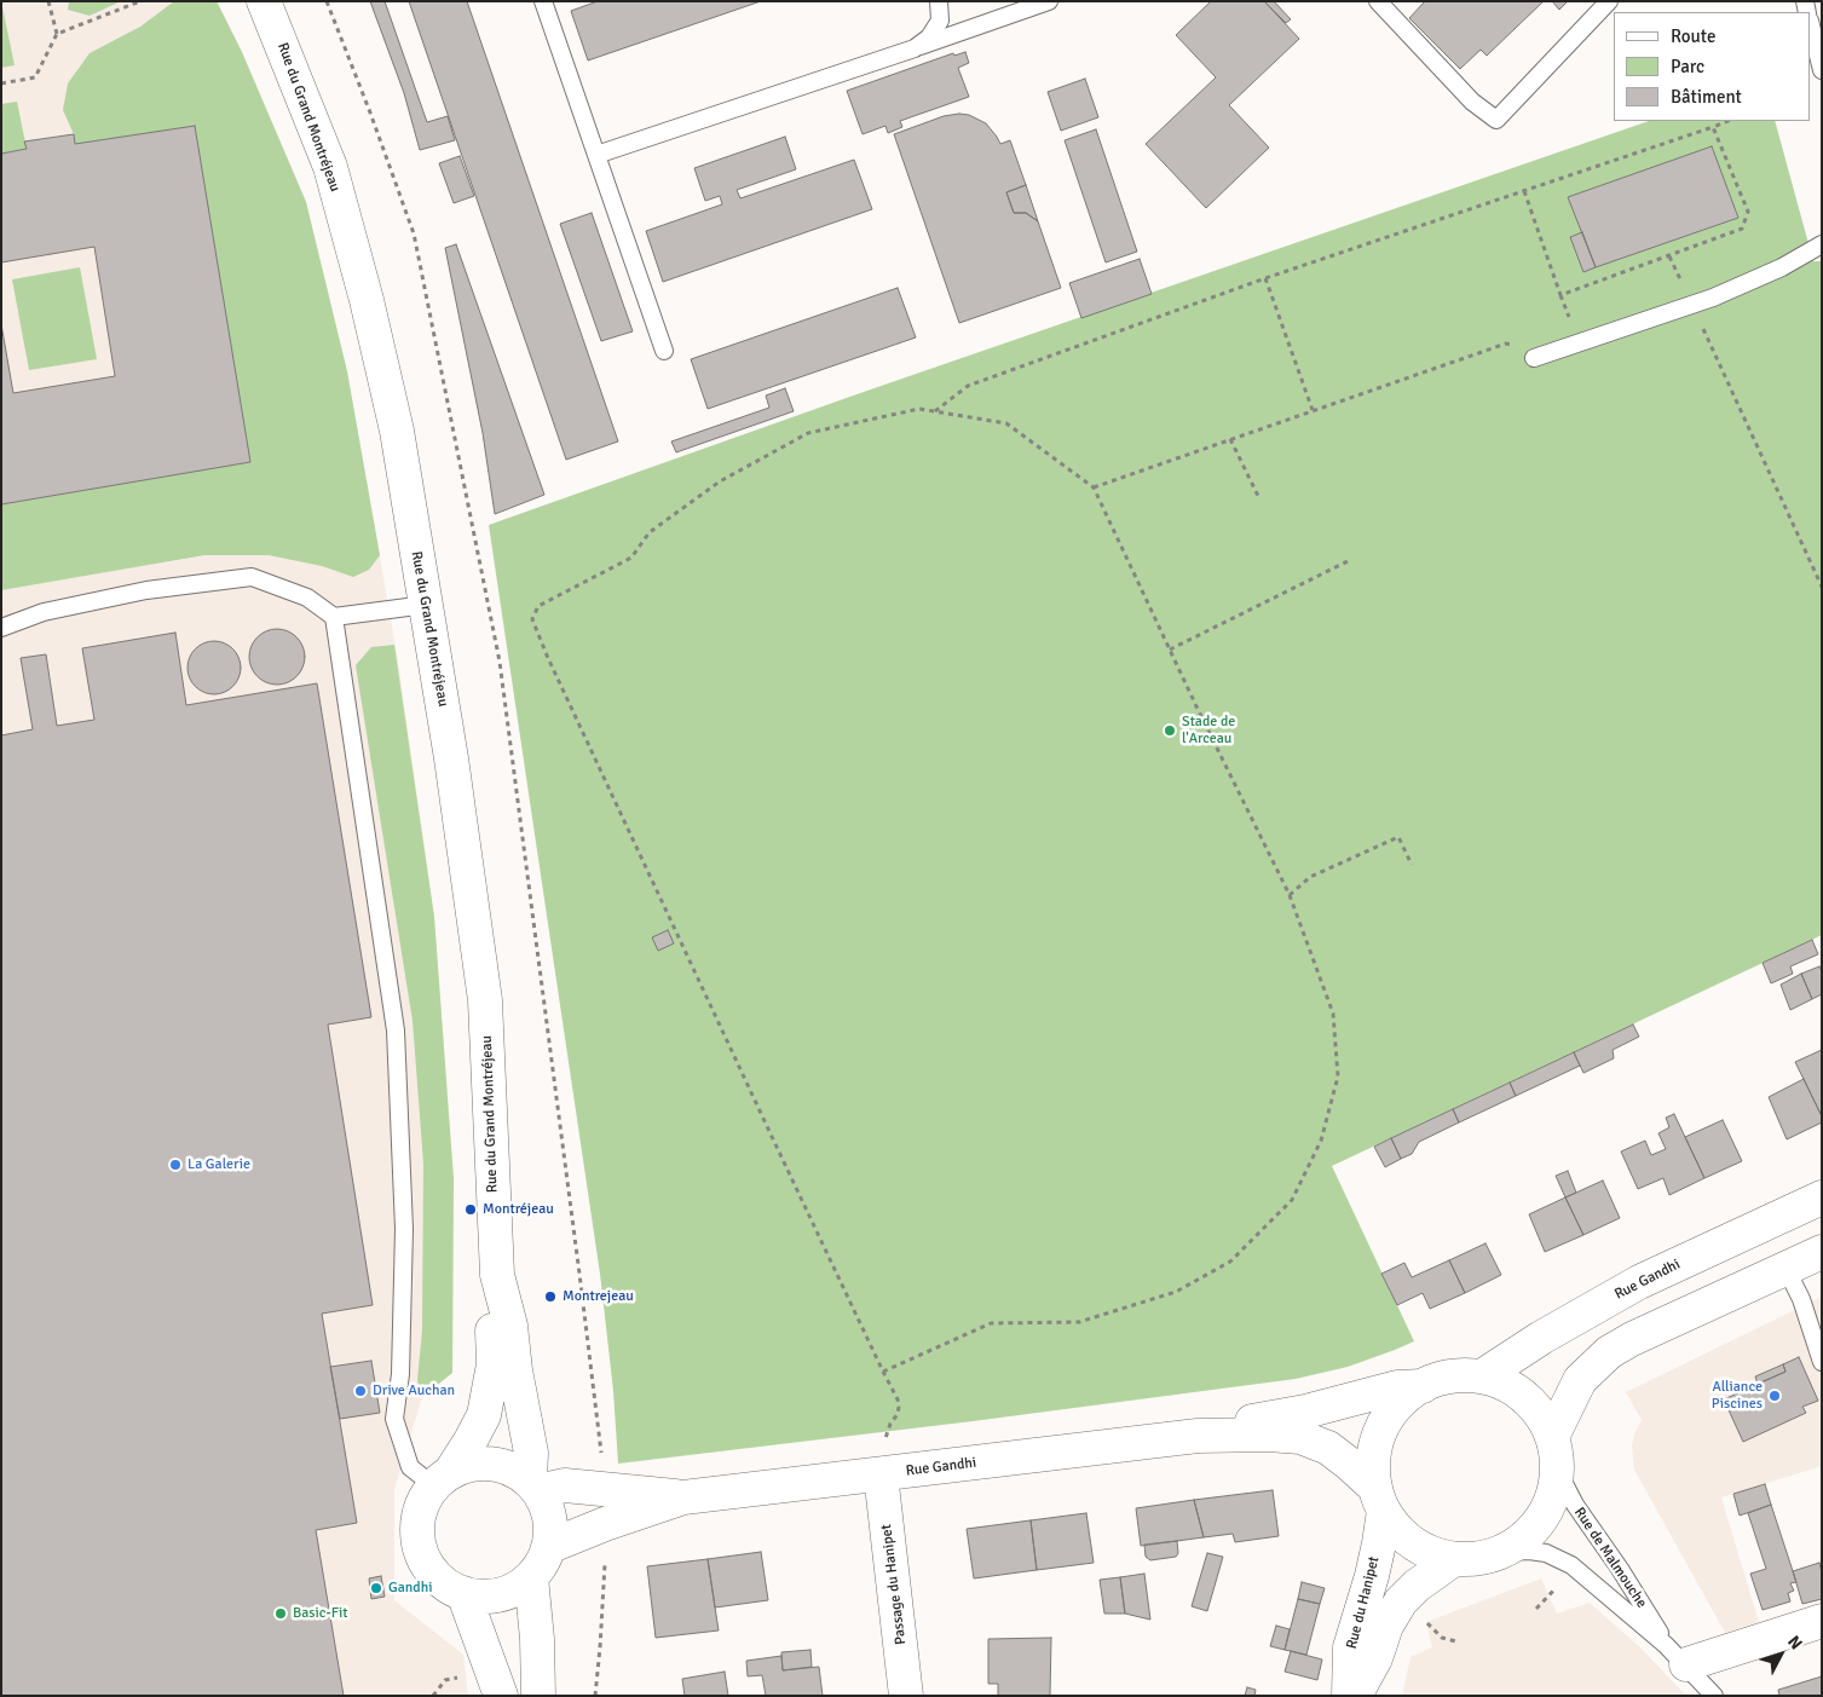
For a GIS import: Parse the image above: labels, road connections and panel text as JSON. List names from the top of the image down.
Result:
{
  "streets": {
    "street": [
      "Rue du Grand Montréjeau",
      "Rue Gandhi",
      "Passage du Hanipet",
      "Rue du Hanipet"
    ],
    "lane": ["Rue de Malmouche"]
  },
  "crossings": [
    ["Rue du Grand Montréjeau", "Rue Gandhi"],
    ["Rue Gandhi", "Rue de Malmouche"],
    ["Rue Gandhi", "Passage du Hanipet"],
    ["Rue Gandhi", "Rue du Hanipet"],
    ["Rue de Malmouche", "Rue du Hanipet"]
  ],
  "places": [
    "Stade de l'Arceau",
    "La Galerie",
    "Montréjeau",
    "Montrejeau",
    "Drive Auchan",
    "Alliance Piscines",
    "Gandhi",
    "Basic-Fit"
  ],
  "legend": ["Route", "Parc", "Bâtiment"],
  "north": "top right"
}
